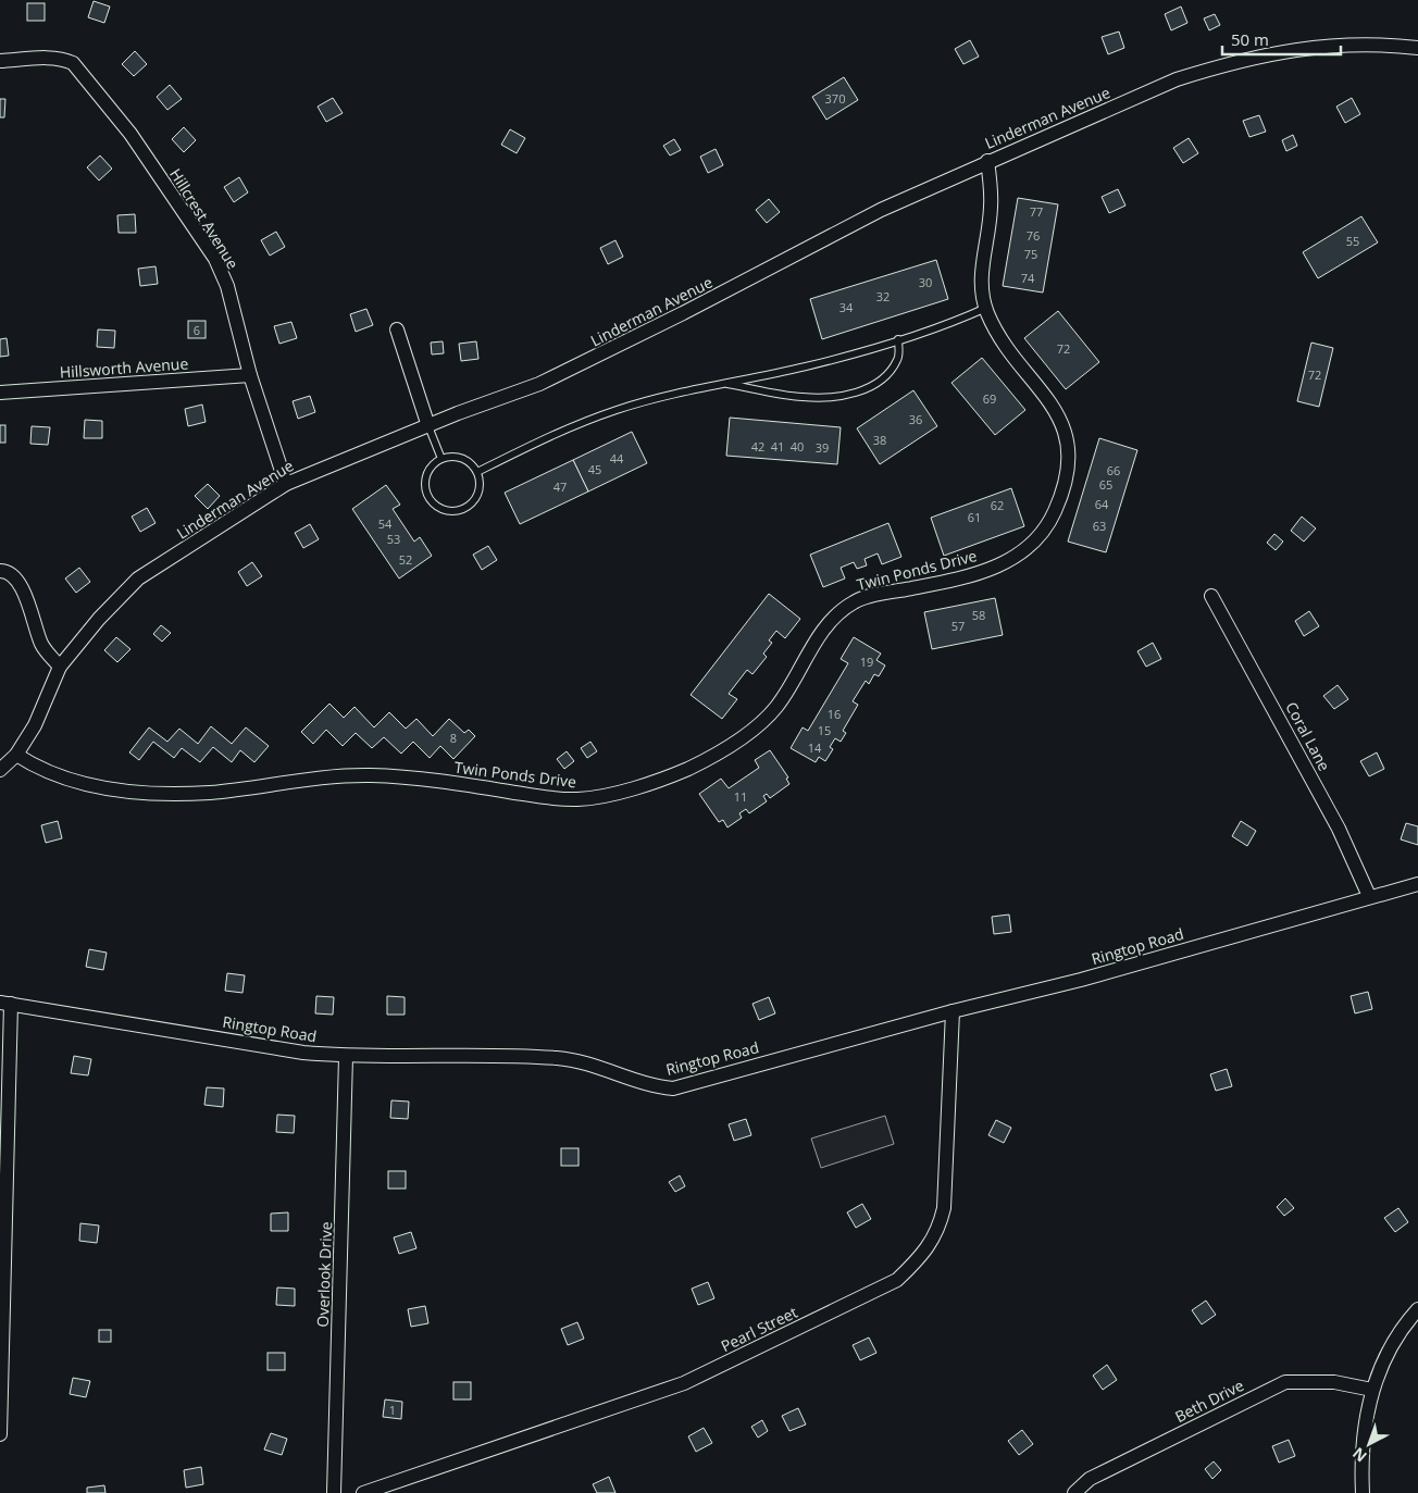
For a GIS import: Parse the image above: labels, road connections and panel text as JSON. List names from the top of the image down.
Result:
{
  "streets": {
    "street": [
      "Linderman Avenue",
      "Hillcrest Avenue",
      "Hillsworth Avenue",
      "Twin Ponds Drive",
      "Coral Lane",
      "Ringtop Road",
      "Overlook Drive",
      "Pearl Street",
      "Beth Drive"
    ]
  },
  "crossings": [
    ["Linderman Avenue", "Hillcrest Avenue"],
    ["Linderman Avenue", "Twin Ponds Drive"],
    ["Hillcrest Avenue", "Hillsworth Avenue"],
    ["Coral Lane", "Ringtop Road"],
    ["Ringtop Road", "Overlook Drive"],
    ["Ringtop Road", "Pearl Street"]
  ],
  "house_numbers": [
    "370",
    "77",
    "76",
    "55",
    "75",
    "74",
    "30",
    "32",
    "34",
    "6",
    "72",
    "72",
    "69",
    "36",
    "38",
    "42",
    "41",
    "40",
    "39",
    "44",
    "45",
    "66",
    "65",
    "47",
    "64",
    "62",
    "61",
    "54",
    "63",
    "53",
    "52",
    "58",
    "57",
    "19",
    "16",
    "15",
    "8",
    "14",
    "11",
    "1"
  ],
  "scale_bar": "50 m",
  "north": "bottom left"
}
